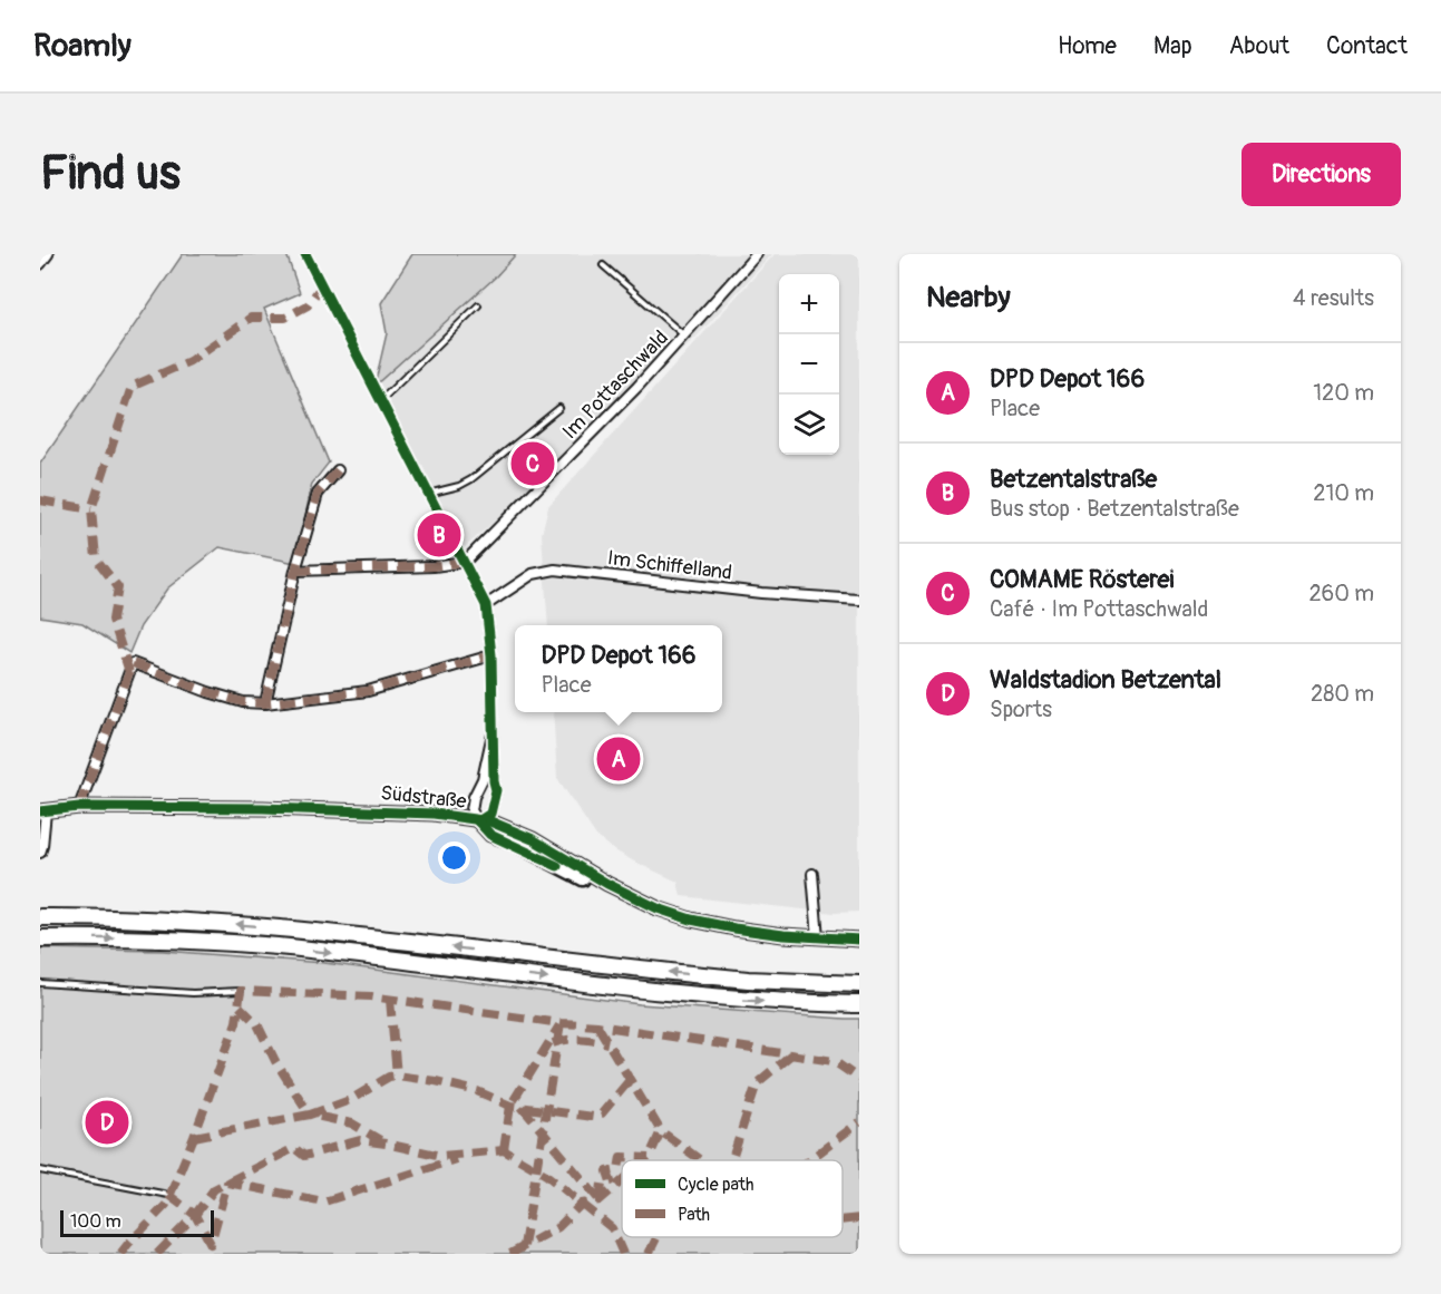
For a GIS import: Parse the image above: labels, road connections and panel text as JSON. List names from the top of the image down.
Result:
{
  "streets": {
    "street": ["Im Pottaschwald", "Im Schiffelland", "Südstraße"]
  },
  "legend": ["Cycle path", "Path"],
  "scale_bar": "100 m",
  "page": {
    "header": "Roamly",
    "nav": [
      "Home",
      "Map",
      "About",
      "Contact"
    ],
    "buttons": "Directions",
    "title": "Find us",
    "heading": ["Nearby", "4 results"],
    "map_buttons": ["+", "−"],
    "list": [
      {
        "mark": "A",
        "name": "DPD Depot 166",
        "note": "Place",
        "value": "120 m"
      },
      {
        "mark": "B",
        "name": "Betzentalstraße",
        "note": "Bus stop · Betzentalstraße",
        "value": "210 m"
      },
      {
        "mark": "C",
        "name": "COMAME Rösterei",
        "note": "Café · Im Pottaschwald",
        "value": "260 m"
      },
      {
        "mark": "D",
        "name": "Waldstadion Betzental",
        "note": "Sports",
        "value": "280 m"
      }
    ],
    "pins": [
      "C",
      "B",
      "A",
      "D"
    ],
    "popup": ["DPD Depot 166", "Place"],
    "scale": "100 m"
  }
}
